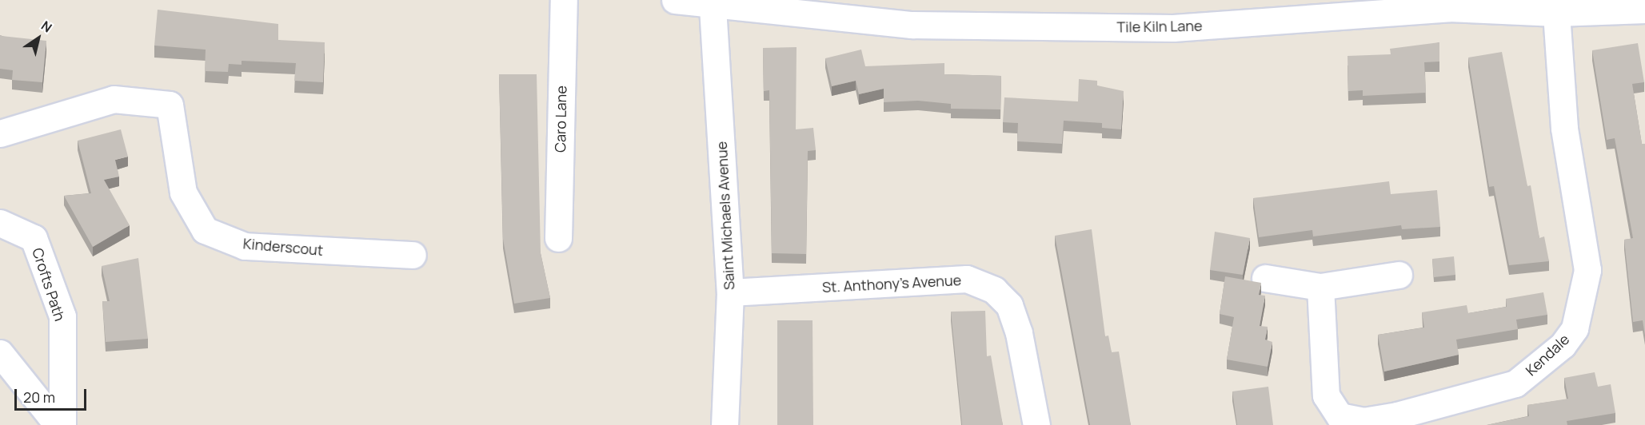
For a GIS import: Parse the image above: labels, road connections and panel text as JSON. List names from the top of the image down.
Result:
{
  "streets": {
    "street": [
      "Tile Kiln Lane",
      "Caro Lane",
      "Saint Michaels Avenue",
      "Kinderscout",
      "St. Anthony's Avenue",
      "Crofts Path",
      "Kendale"
    ]
  },
  "crossings": [
    ["Tile Kiln Lane", "Saint Michaels Avenue"],
    ["Tile Kiln Lane", "Kendale"],
    ["Saint Michaels Avenue", "St. Anthony's Avenue"]
  ],
  "scale_bar": "20 m",
  "north": "top right"
}
